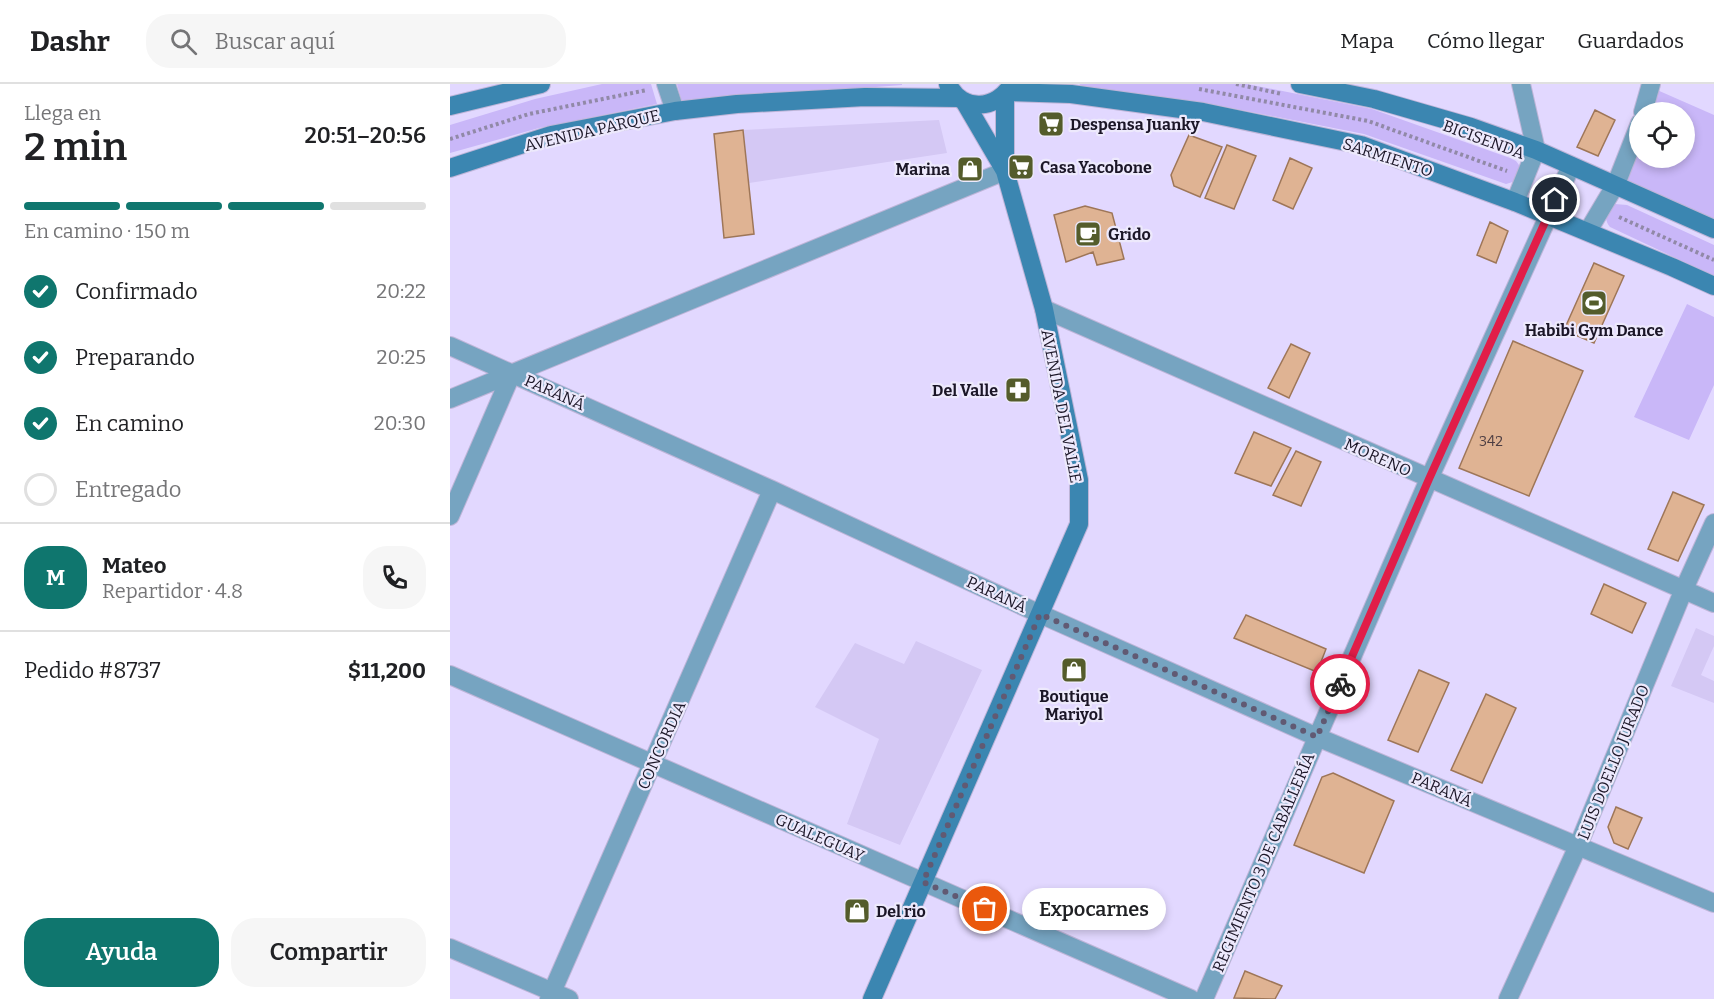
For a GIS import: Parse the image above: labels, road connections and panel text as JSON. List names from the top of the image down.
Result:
{
  "streets": {
    "main road": ["AVENIDA PARQUE", "SARMIENTO", "AVENIDA DEL VALLE"],
    "street": [
      "PARANÁ",
      "MORENO",
      "CONCORDIA",
      "LUIS DOELLO JURADO",
      "GUALEGUAY",
      "REGIMIENTO 3 DE CABALLERÍA"
    ]
  },
  "crossings": [
    ["AVENIDA PARQUE", "SARMIENTO"],
    ["SARMIENTO", "REGIMIENTO 3 DE CABALLERÍA"],
    ["PARANÁ", "AVENIDA DEL VALLE"],
    ["PARANÁ", "CONCORDIA"],
    ["PARANÁ", "LUIS DOELLO JURADO"],
    ["PARANÁ", "REGIMIENTO 3 DE CABALLERÍA"],
    ["AVENIDA DEL VALLE", "MORENO"],
    ["AVENIDA DEL VALLE", "GUALEGUAY"],
    ["MORENO", "LUIS DOELLO JURADO"],
    ["MORENO", "REGIMIENTO 3 DE CABALLERÍA"],
    ["CONCORDIA", "GUALEGUAY"]
  ],
  "places": {
    "supermarket": ["Despensa Juanky", "Casa Yacobone"],
    "shop": ["Marina", "Boutique Mariyol", "Del rio"],
    "cafe": ["Grido"],
    "sports": ["Habibi Gym Dance"],
    "pharmacy": ["Del Valle"],
    "other": ["Expocarnes"]
  },
  "house_numbers": ["342"],
  "page": {
    "header": "Dashr",
    "search": "Buscar aquí",
    "nav": ["Mapa", "Cómo llegar", "Guardados"],
    "heading": ["2 min", "Llega en", "20:51–20:56"],
    "panel": [
      "Mateo",
      "Repartidor · 4.8",
      "Pedido #8737",
      "$11,200"
    ],
    "bar": "En camino · 150 m",
    "list": [
      ["Confirmado", "20:22"],
      ["Preparando", "20:25"],
      ["En camino", "20:30"],
      "Entregado"
    ],
    "round": "M",
    "bubble": "Expocarnes",
    "buttons": ["Ayuda", "Compartir"]
  }
}
